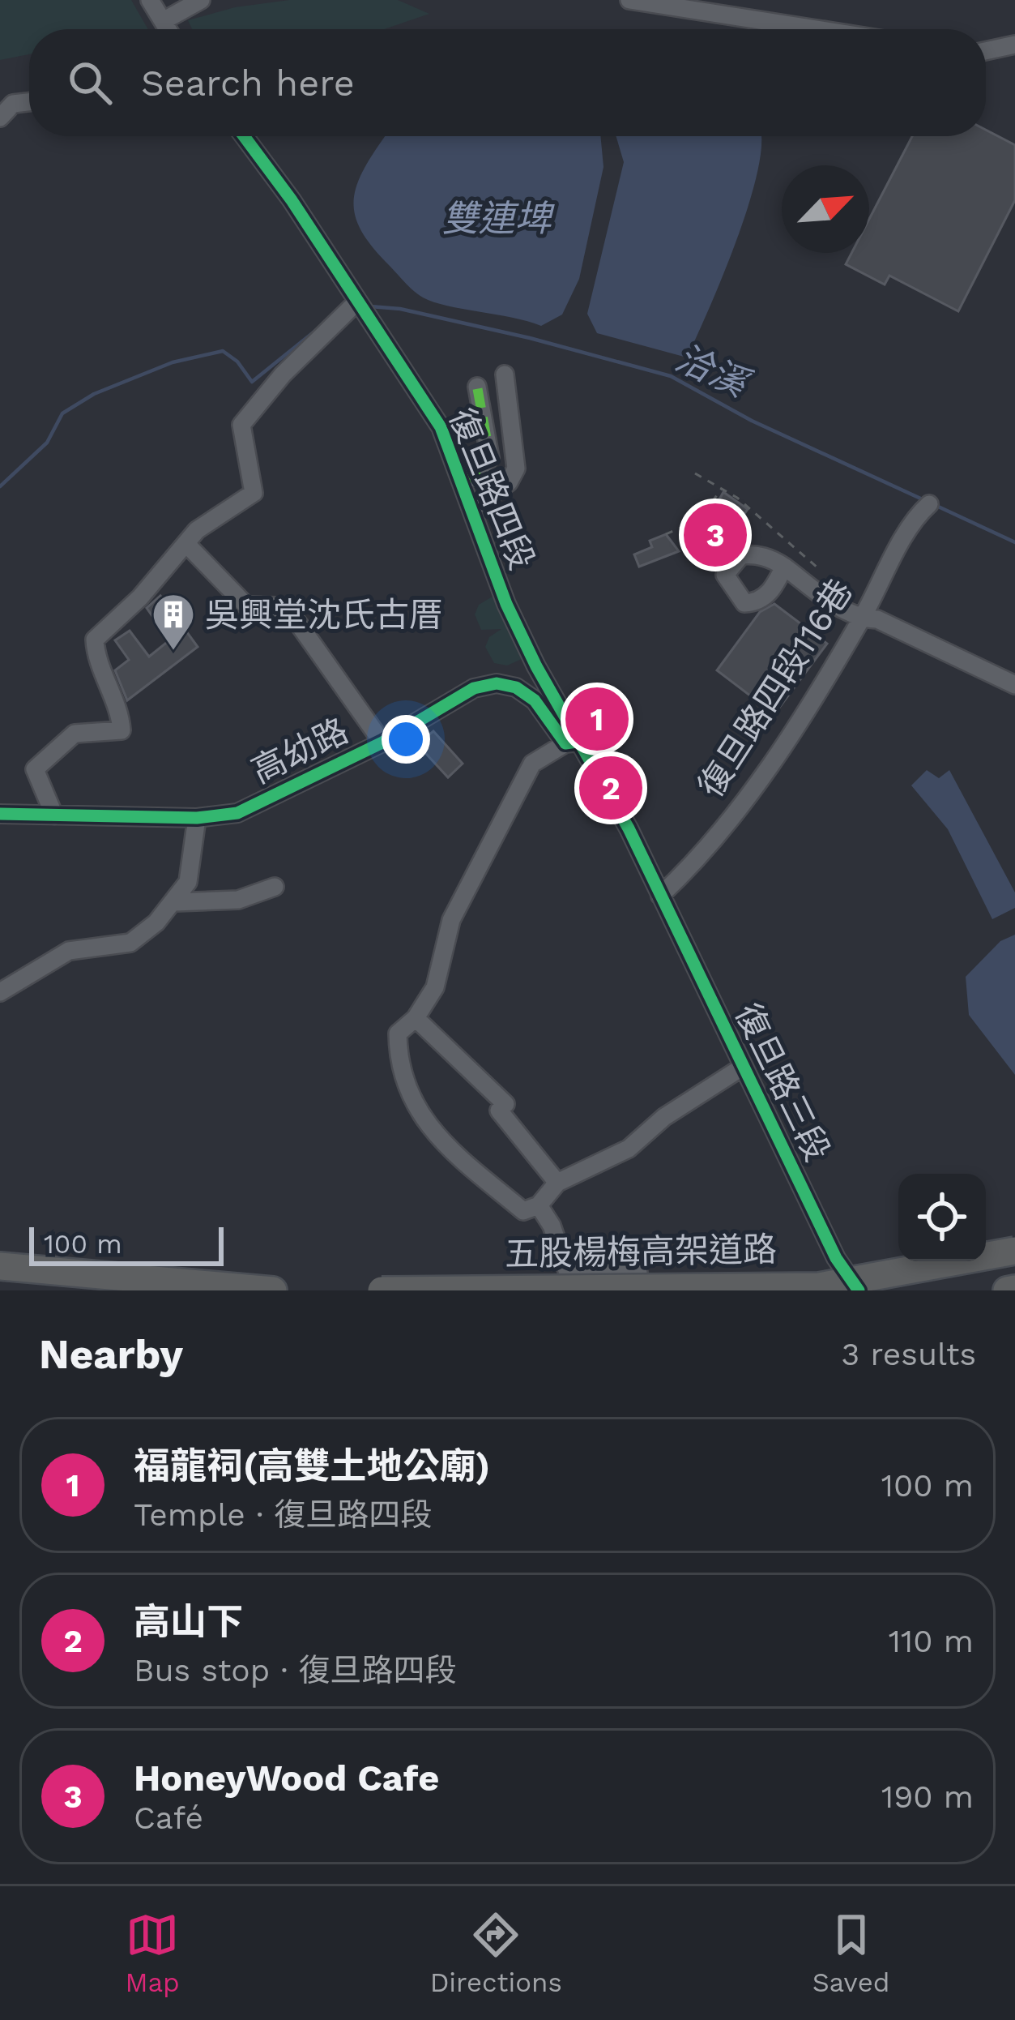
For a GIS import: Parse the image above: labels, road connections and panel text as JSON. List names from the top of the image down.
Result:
{
  "streets": {
    "highway": ["五股楊梅高架道路"],
    "street": [
      "復旦路四段",
      "復旦路四段116巷",
      "高幼路",
      "復旦路三段"
    ]
  },
  "crossings": [
    ["復旦路四段", "復旦路四段116巷"],
    ["復旦路四段", "高幼路"],
    ["復旦路四段", "復旦路三段"],
    ["復旦路四段116巷", "復旦路三段"]
  ],
  "water": ["雙連埤", "洽溪"],
  "places": {
    "building": ["吳興堂沈氏古厝"]
  },
  "scale_bar": "100 m",
  "north": "top right",
  "page": {
    "search": "Search here",
    "pins": ["3", "1", "2"],
    "scale": "100 m",
    "heading": ["Nearby", "3 results"],
    "list": [
      {
        "mark": "1",
        "name": "福龍祠(高雙土地公廟)",
        "note": "Temple · 復旦路四段",
        "value": "100 m"
      },
      {
        "mark": "2",
        "name": "高山下",
        "note": "Bus stop · 復旦路四段",
        "value": "110 m"
      },
      {
        "mark": "3",
        "name": "HoneyWood Cafe",
        "note": "Café",
        "value": "190 m"
      }
    ],
    "nav": ["Map", "Directions", "Saved"]
  }
}
